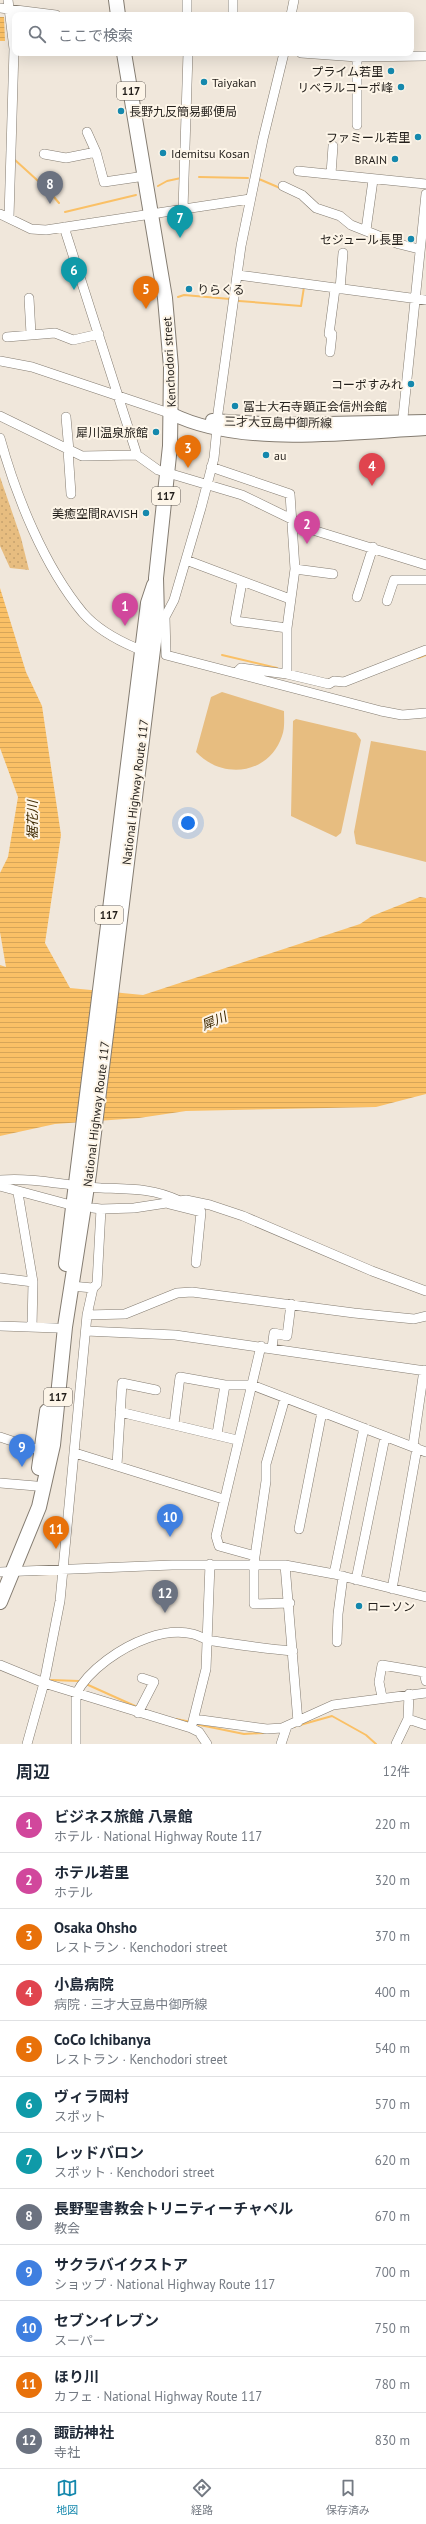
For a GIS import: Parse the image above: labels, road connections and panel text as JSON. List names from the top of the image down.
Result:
{
  "streets": {
    "highway": ["117", "Kenchodori street", "National Highway Route 117"],
    "main road": ["三才大豆島中御所線"]
  },
  "crossings": [
    ["Kenchodori street", "三才大豆島中御所線"],
    ["Kenchodori street", "National Highway Route 117"]
  ],
  "water": ["裾花川", "犀川"],
  "places": [
    "プライム若里",
    "Taiyakan",
    "リベラルコーポ峰",
    "長野九反簡易郵便局",
    "ファミール若里",
    "Idemitsu Kosan",
    "BRAIN",
    "セジュール長里",
    "りらくる",
    "コーポすみれ",
    "冨士大石寺顕正会信州会館",
    "犀川温泉旅館",
    "au",
    "美癒空間RAVISH",
    "ローソン"
  ],
  "page": {
    "search": "ここで検索",
    "pins": [
      "8",
      "7",
      "6",
      "5",
      "3",
      "4",
      "2",
      "1",
      "9",
      "10",
      "11",
      "12"
    ],
    "heading": ["周辺", "12件"],
    "list": [
      {
        "mark": "1",
        "name": "ビジネス旅館 八景館",
        "note": "ホテル · National Highway Route 117",
        "value": "220 m"
      },
      {
        "mark": "2",
        "name": "ホテル若里",
        "note": "ホテル",
        "value": "320 m"
      },
      {
        "mark": "3",
        "name": "Osaka Ohsho",
        "note": "レストラン · Kenchodori street",
        "value": "370 m"
      },
      {
        "mark": "4",
        "name": "小島病院",
        "note": "病院 · 三才大豆島中御所線",
        "value": "400 m"
      },
      {
        "mark": "5",
        "name": "CoCo Ichibanya",
        "note": "レストラン · Kenchodori street",
        "value": "540 m"
      },
      {
        "mark": "6",
        "name": "ヴィラ岡村",
        "note": "スポット",
        "value": "570 m"
      },
      {
        "mark": "7",
        "name": "レッドバロン",
        "note": "スポット · Kenchodori street",
        "value": "620 m"
      },
      {
        "mark": "8",
        "name": "長野聖書教会トリニティーチャペル",
        "note": "教会",
        "value": "670 m"
      },
      {
        "mark": "9",
        "name": "サクラバイクストア",
        "note": "ショップ · National Highway Route 117",
        "value": "700 m"
      },
      {
        "mark": "10",
        "name": "セブンイレブン",
        "note": "スーパー",
        "value": "750 m"
      },
      {
        "mark": "11",
        "name": "ほり川",
        "note": "カフェ · National Highway Route 117",
        "value": "780 m"
      },
      {
        "mark": "12",
        "name": "諏訪神社",
        "note": "寺社",
        "value": "830 m"
      }
    ],
    "nav": ["地図", "経路", "保存済み"]
  }
}
